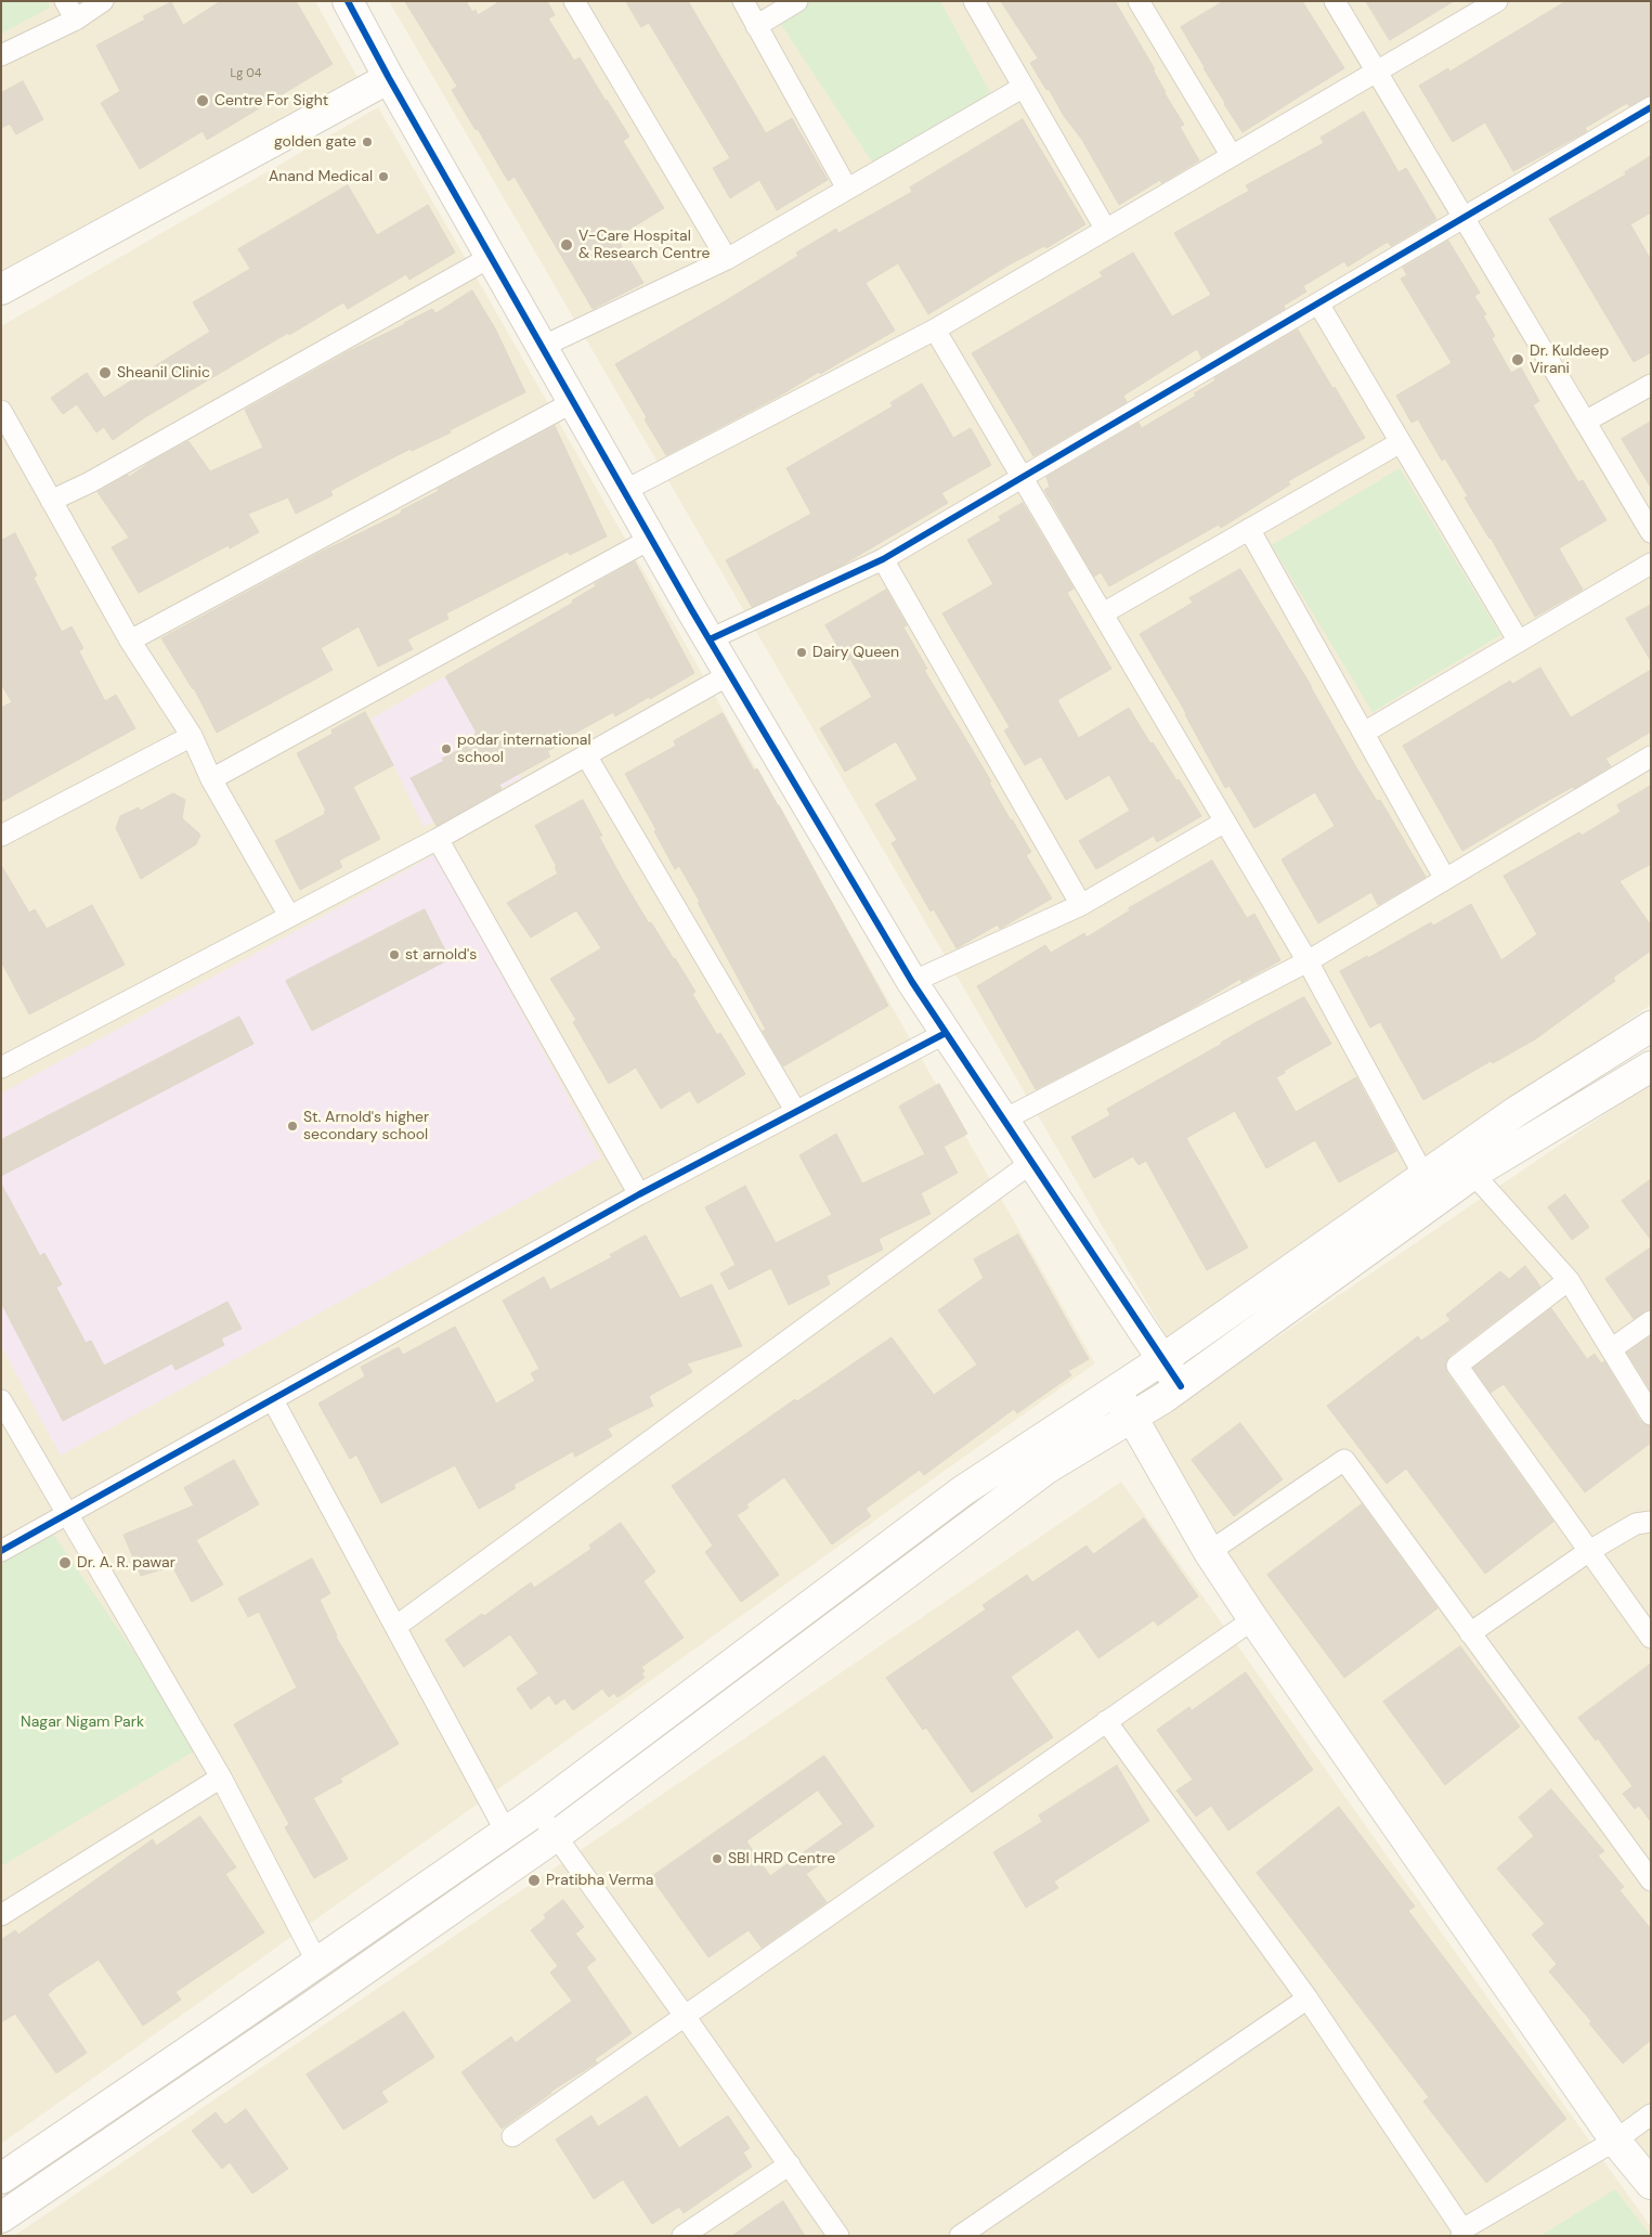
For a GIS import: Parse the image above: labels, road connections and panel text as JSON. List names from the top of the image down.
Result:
{
  "parks": ["Nagar Nigam Park"],
  "places": [
    "Centre For Sight",
    "golden gate",
    "Anand Medical",
    "V-Care Hospital & Research Centre",
    "Dr. Kuldeep Virani",
    "Sheanil Clinic",
    "Dairy Queen",
    "podar international school",
    "st arnold's",
    "St. Arnold's higher secondary school",
    "Dr. A. R. pawar",
    "SBI HRD Centre",
    "Pratibha Verma"
  ],
  "house_numbers": ["Lg 04"]
}
